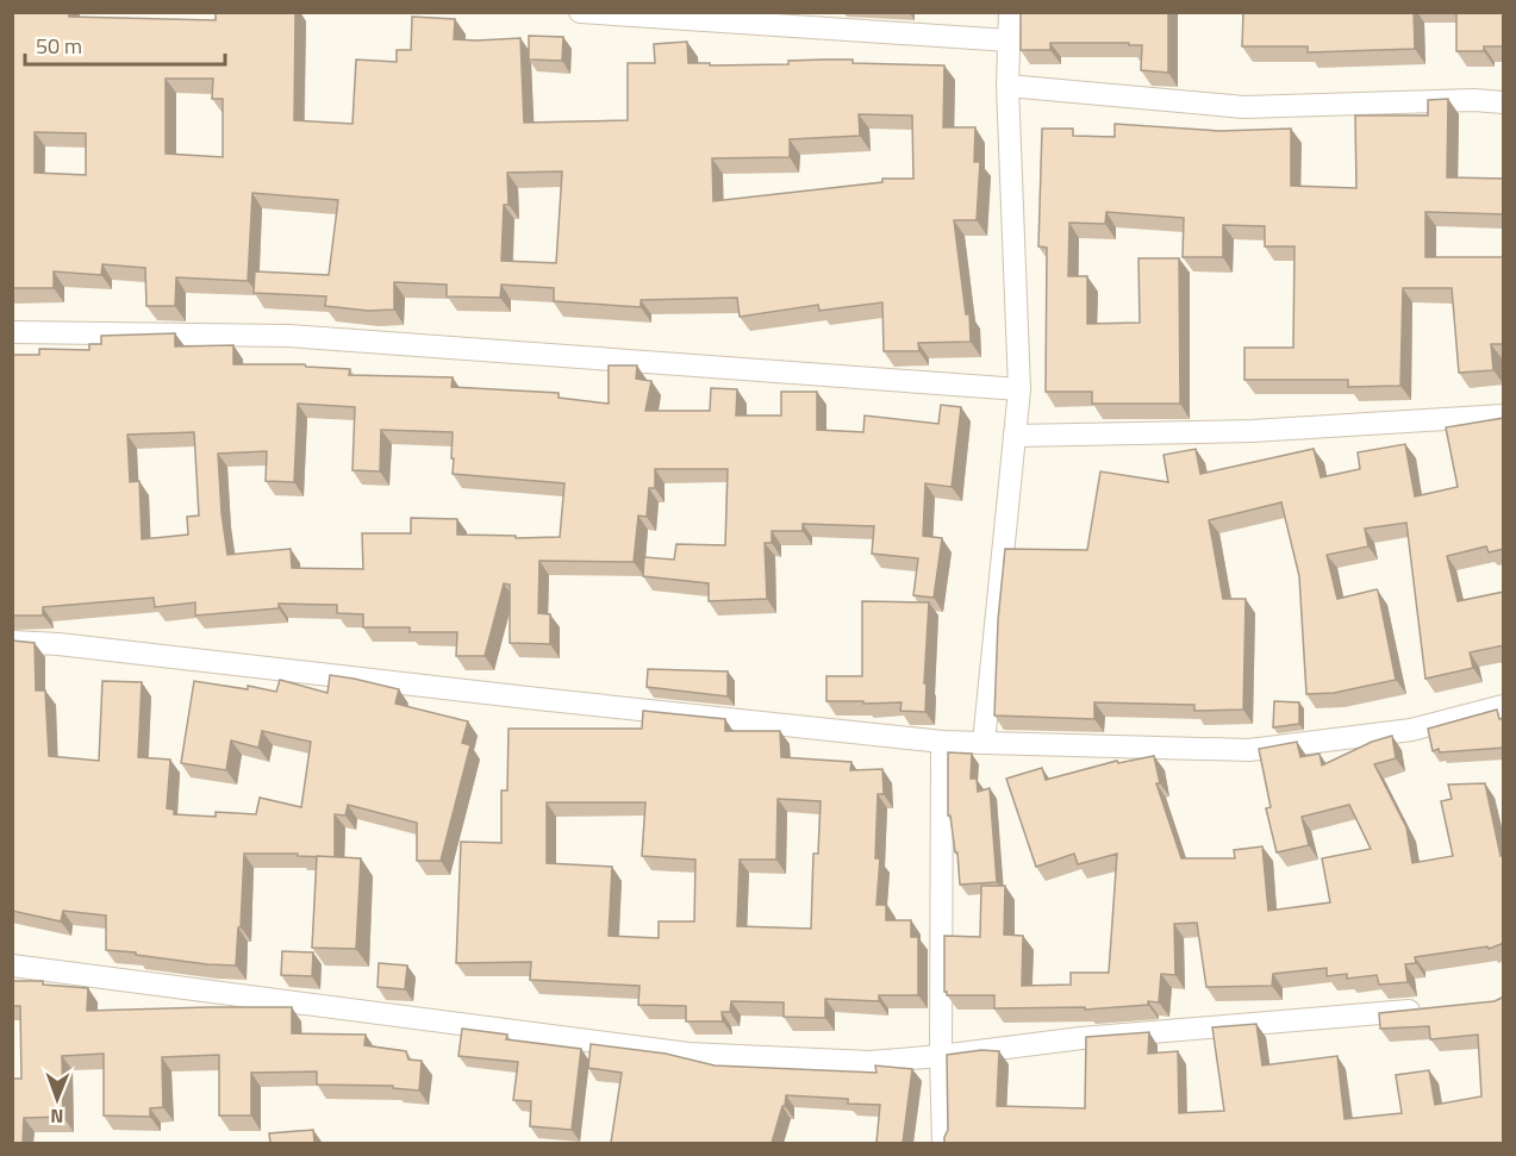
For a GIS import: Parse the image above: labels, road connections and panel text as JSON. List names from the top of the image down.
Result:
{
  "scale_bar": "50 m",
  "north": "bottom"
}
